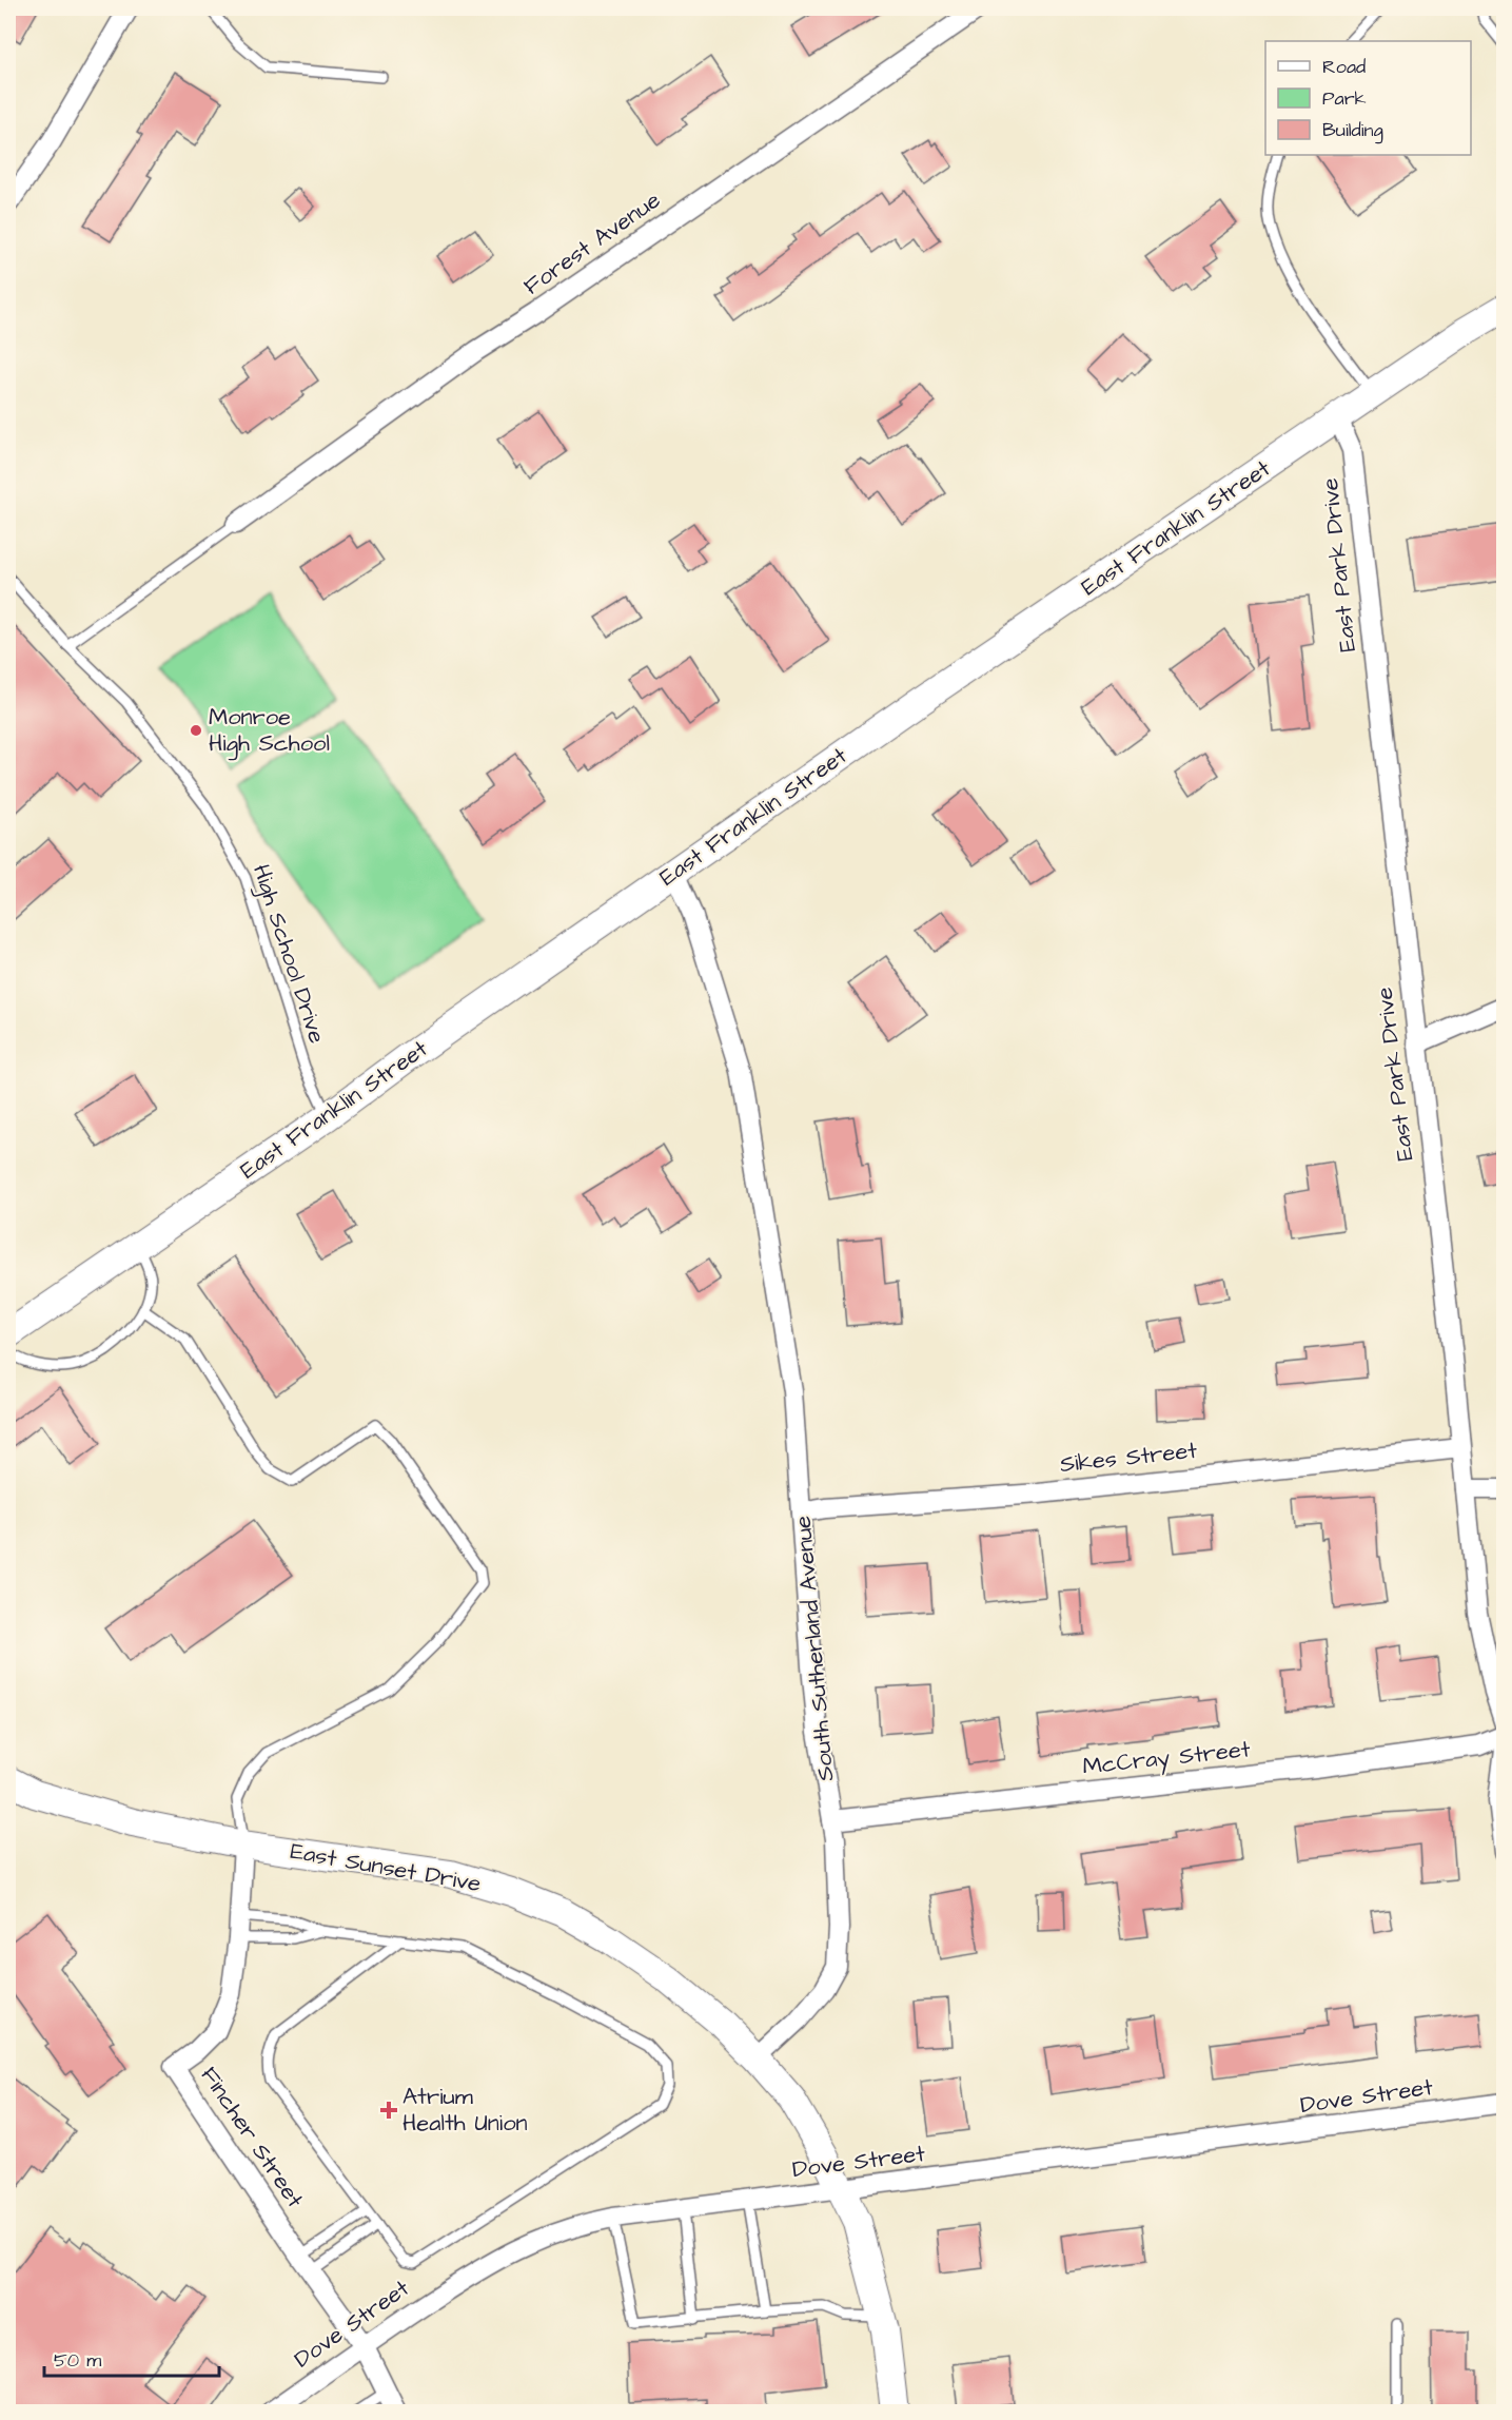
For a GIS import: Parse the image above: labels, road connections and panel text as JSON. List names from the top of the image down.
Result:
{
  "streets": {
    "main road": ["East Franklin Street", "East Sunset Drive"],
    "street": [
      "Forest Avenue",
      "East Park Drive",
      "Sikes Street",
      "South Sutherland Avenue",
      "McCray Street",
      "Dove Street",
      "Fincher Street"
    ],
    "lane": ["High School Drive"]
  },
  "crossings": [
    ["East Franklin Street", "East Park Drive"],
    ["East Franklin Street", "High School Drive"],
    ["East Franklin Street", "South Sutherland Avenue"],
    ["East Park Drive", "Sikes Street"],
    ["Sikes Street", "South Sutherland Avenue"],
    ["South Sutherland Avenue", "McCray Street"],
    ["South Sutherland Avenue", "East Sunset Drive"],
    ["East Sunset Drive", "Fincher Street"],
    ["Dove Street", "Fincher Street"]
  ],
  "places": {
    "other": ["Monroe High School"],
    "health": ["Atrium Health Union"]
  },
  "legend": ["Road", "Park", "Building"],
  "scale_bar": "50 m"
}
